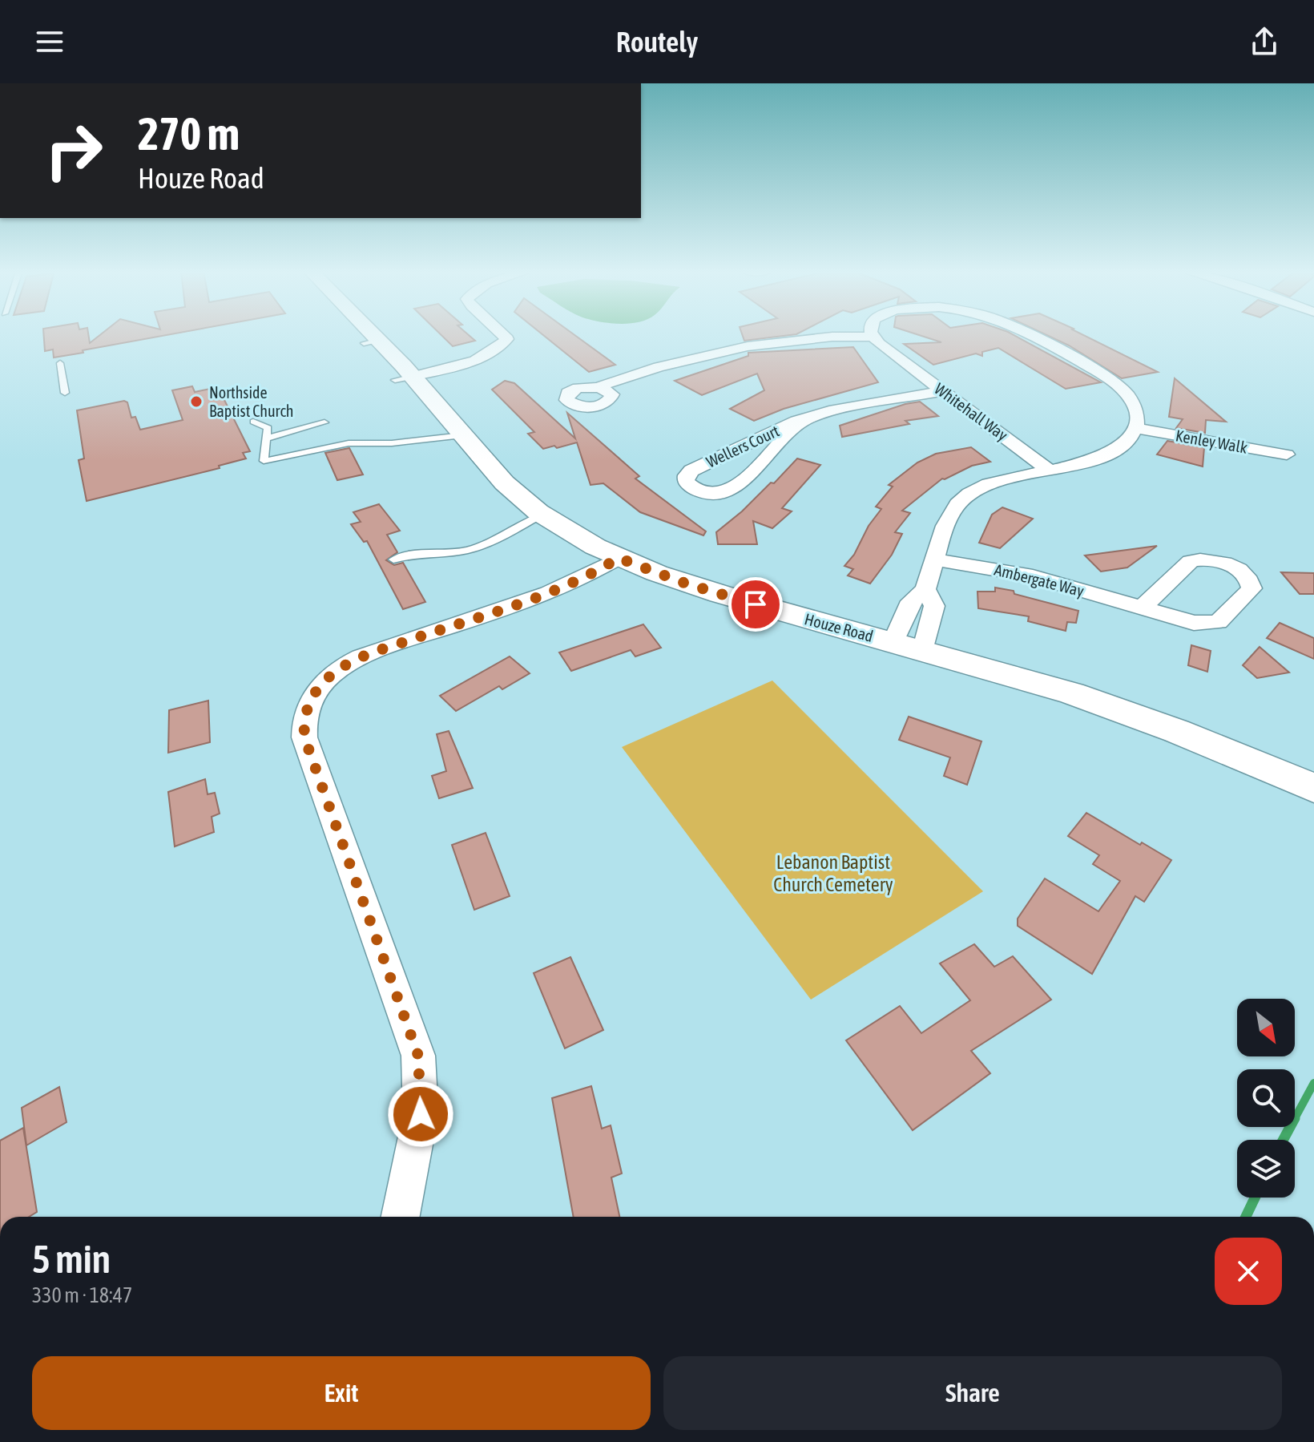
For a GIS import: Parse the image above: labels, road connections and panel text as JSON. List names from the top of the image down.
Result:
{
  "streets": {
    "main road": ["Houze Road"],
    "street": [
      "Whitehall Way",
      "Kenley Walk",
      "Wellers Court",
      "Ambergate Way"
    ]
  },
  "crossings": [
    ["Whitehall Way", "Wellers Court"]
  ],
  "parks": ["Lebanon Baptist Church Cemetery"],
  "places": ["Northside Baptist Church"],
  "north": "bottom right",
  "page": {
    "header": "Routely",
    "turn": ["270 m", "Houze Road"],
    "heading": ["5 min", "330 m · 18:47"],
    "buttons": ["Exit", "Share"]
  }
}
